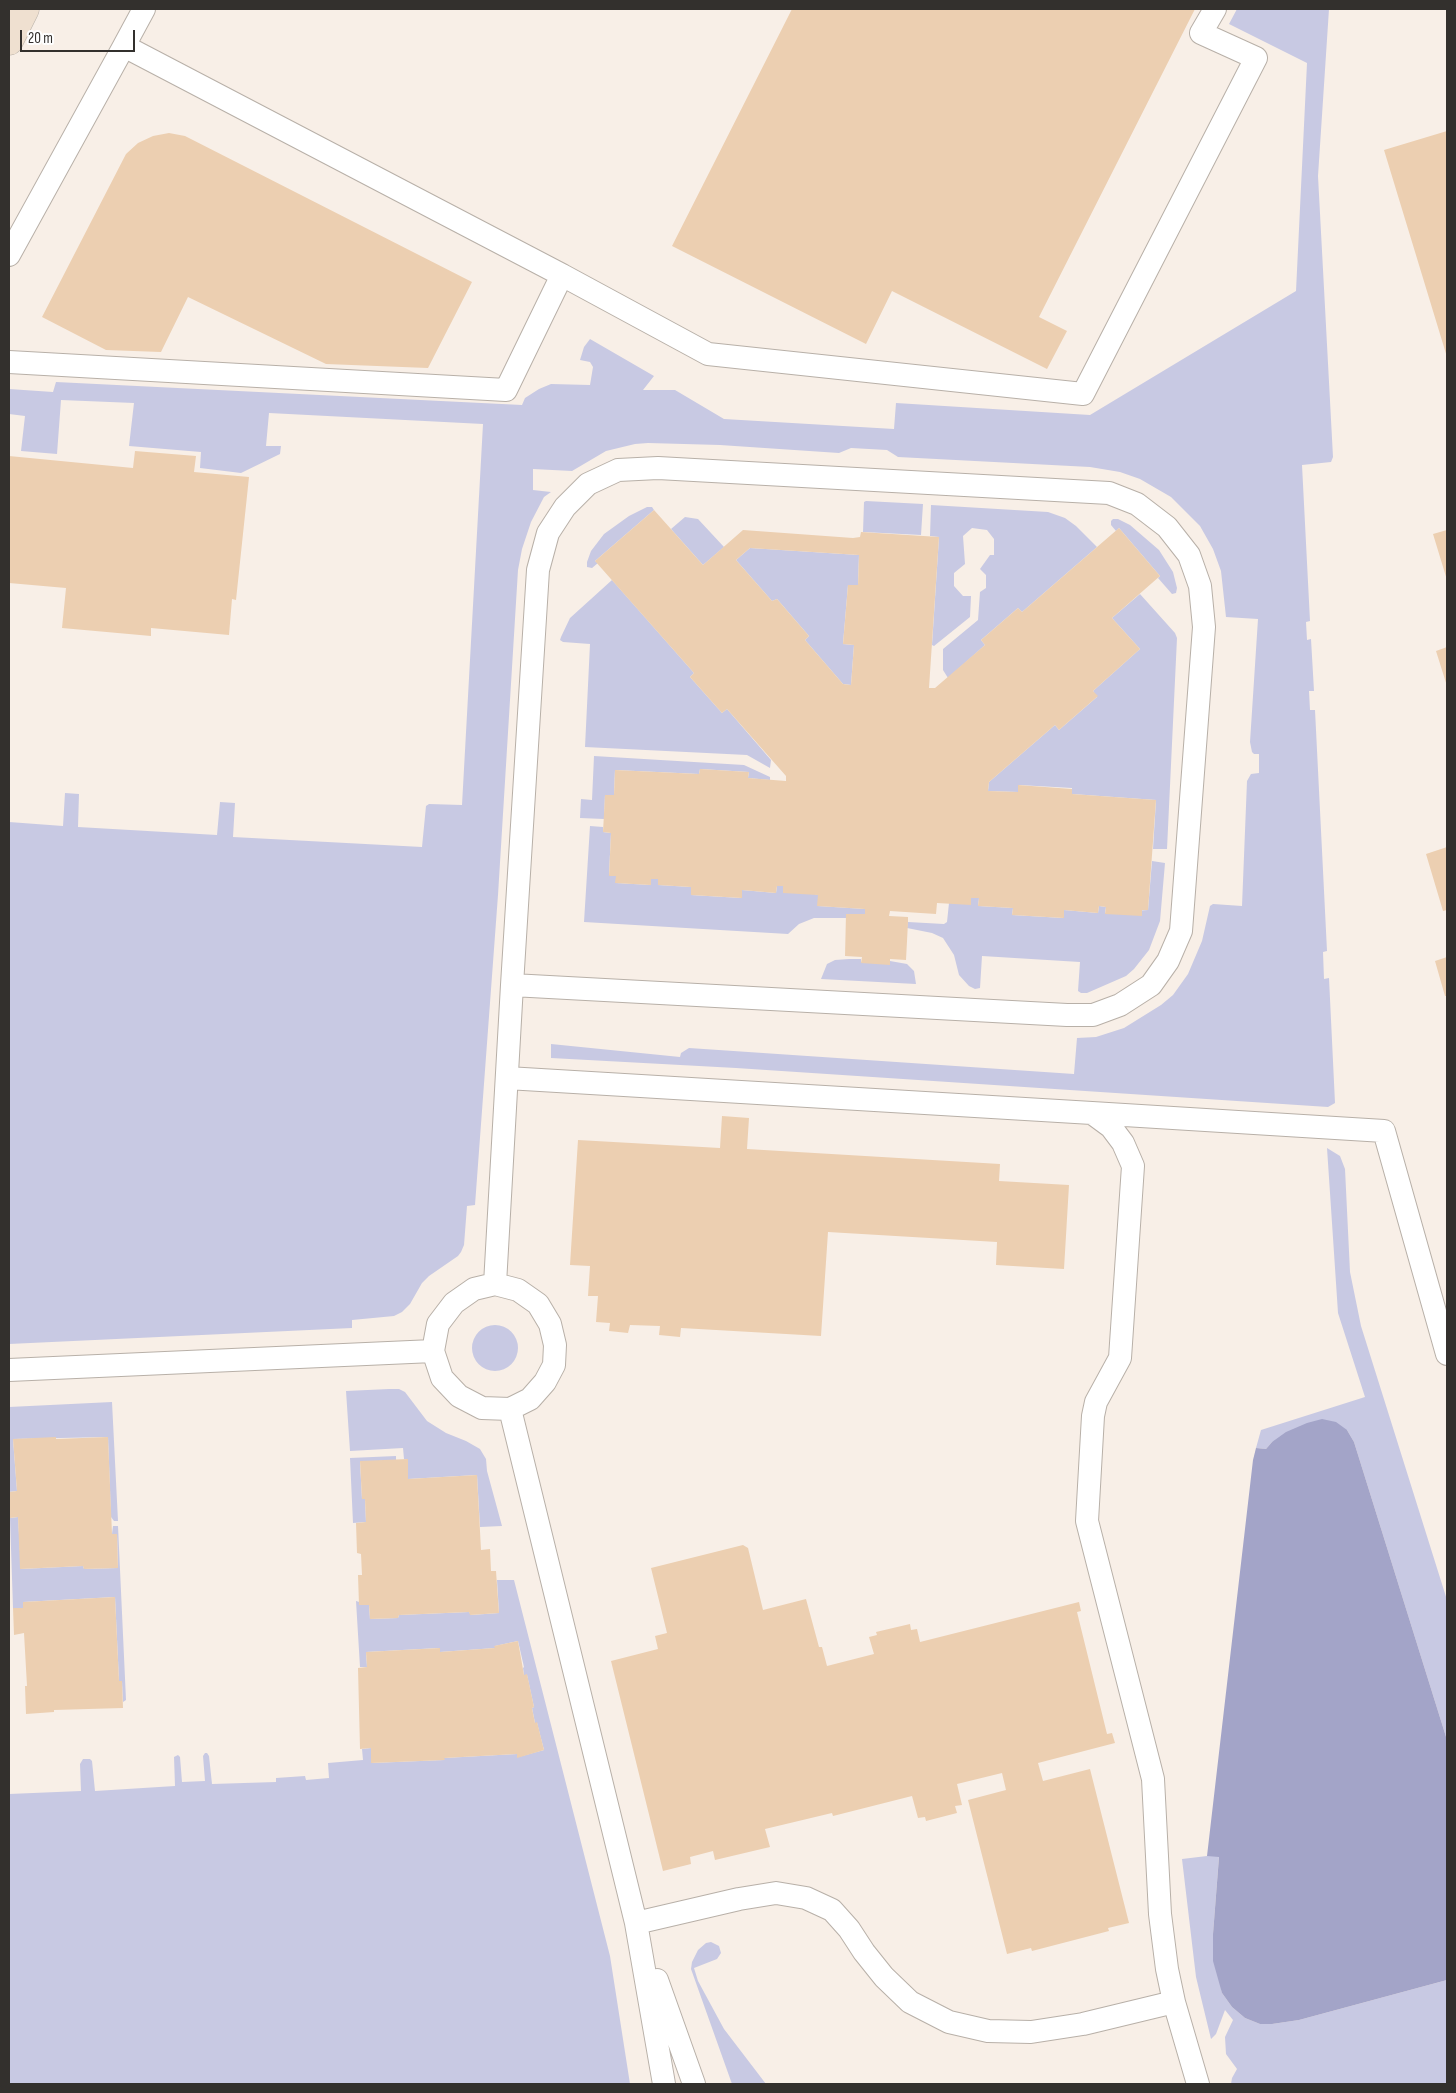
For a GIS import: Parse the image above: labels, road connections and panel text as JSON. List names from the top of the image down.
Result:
{
  "scale_bar": "20 m"
}
